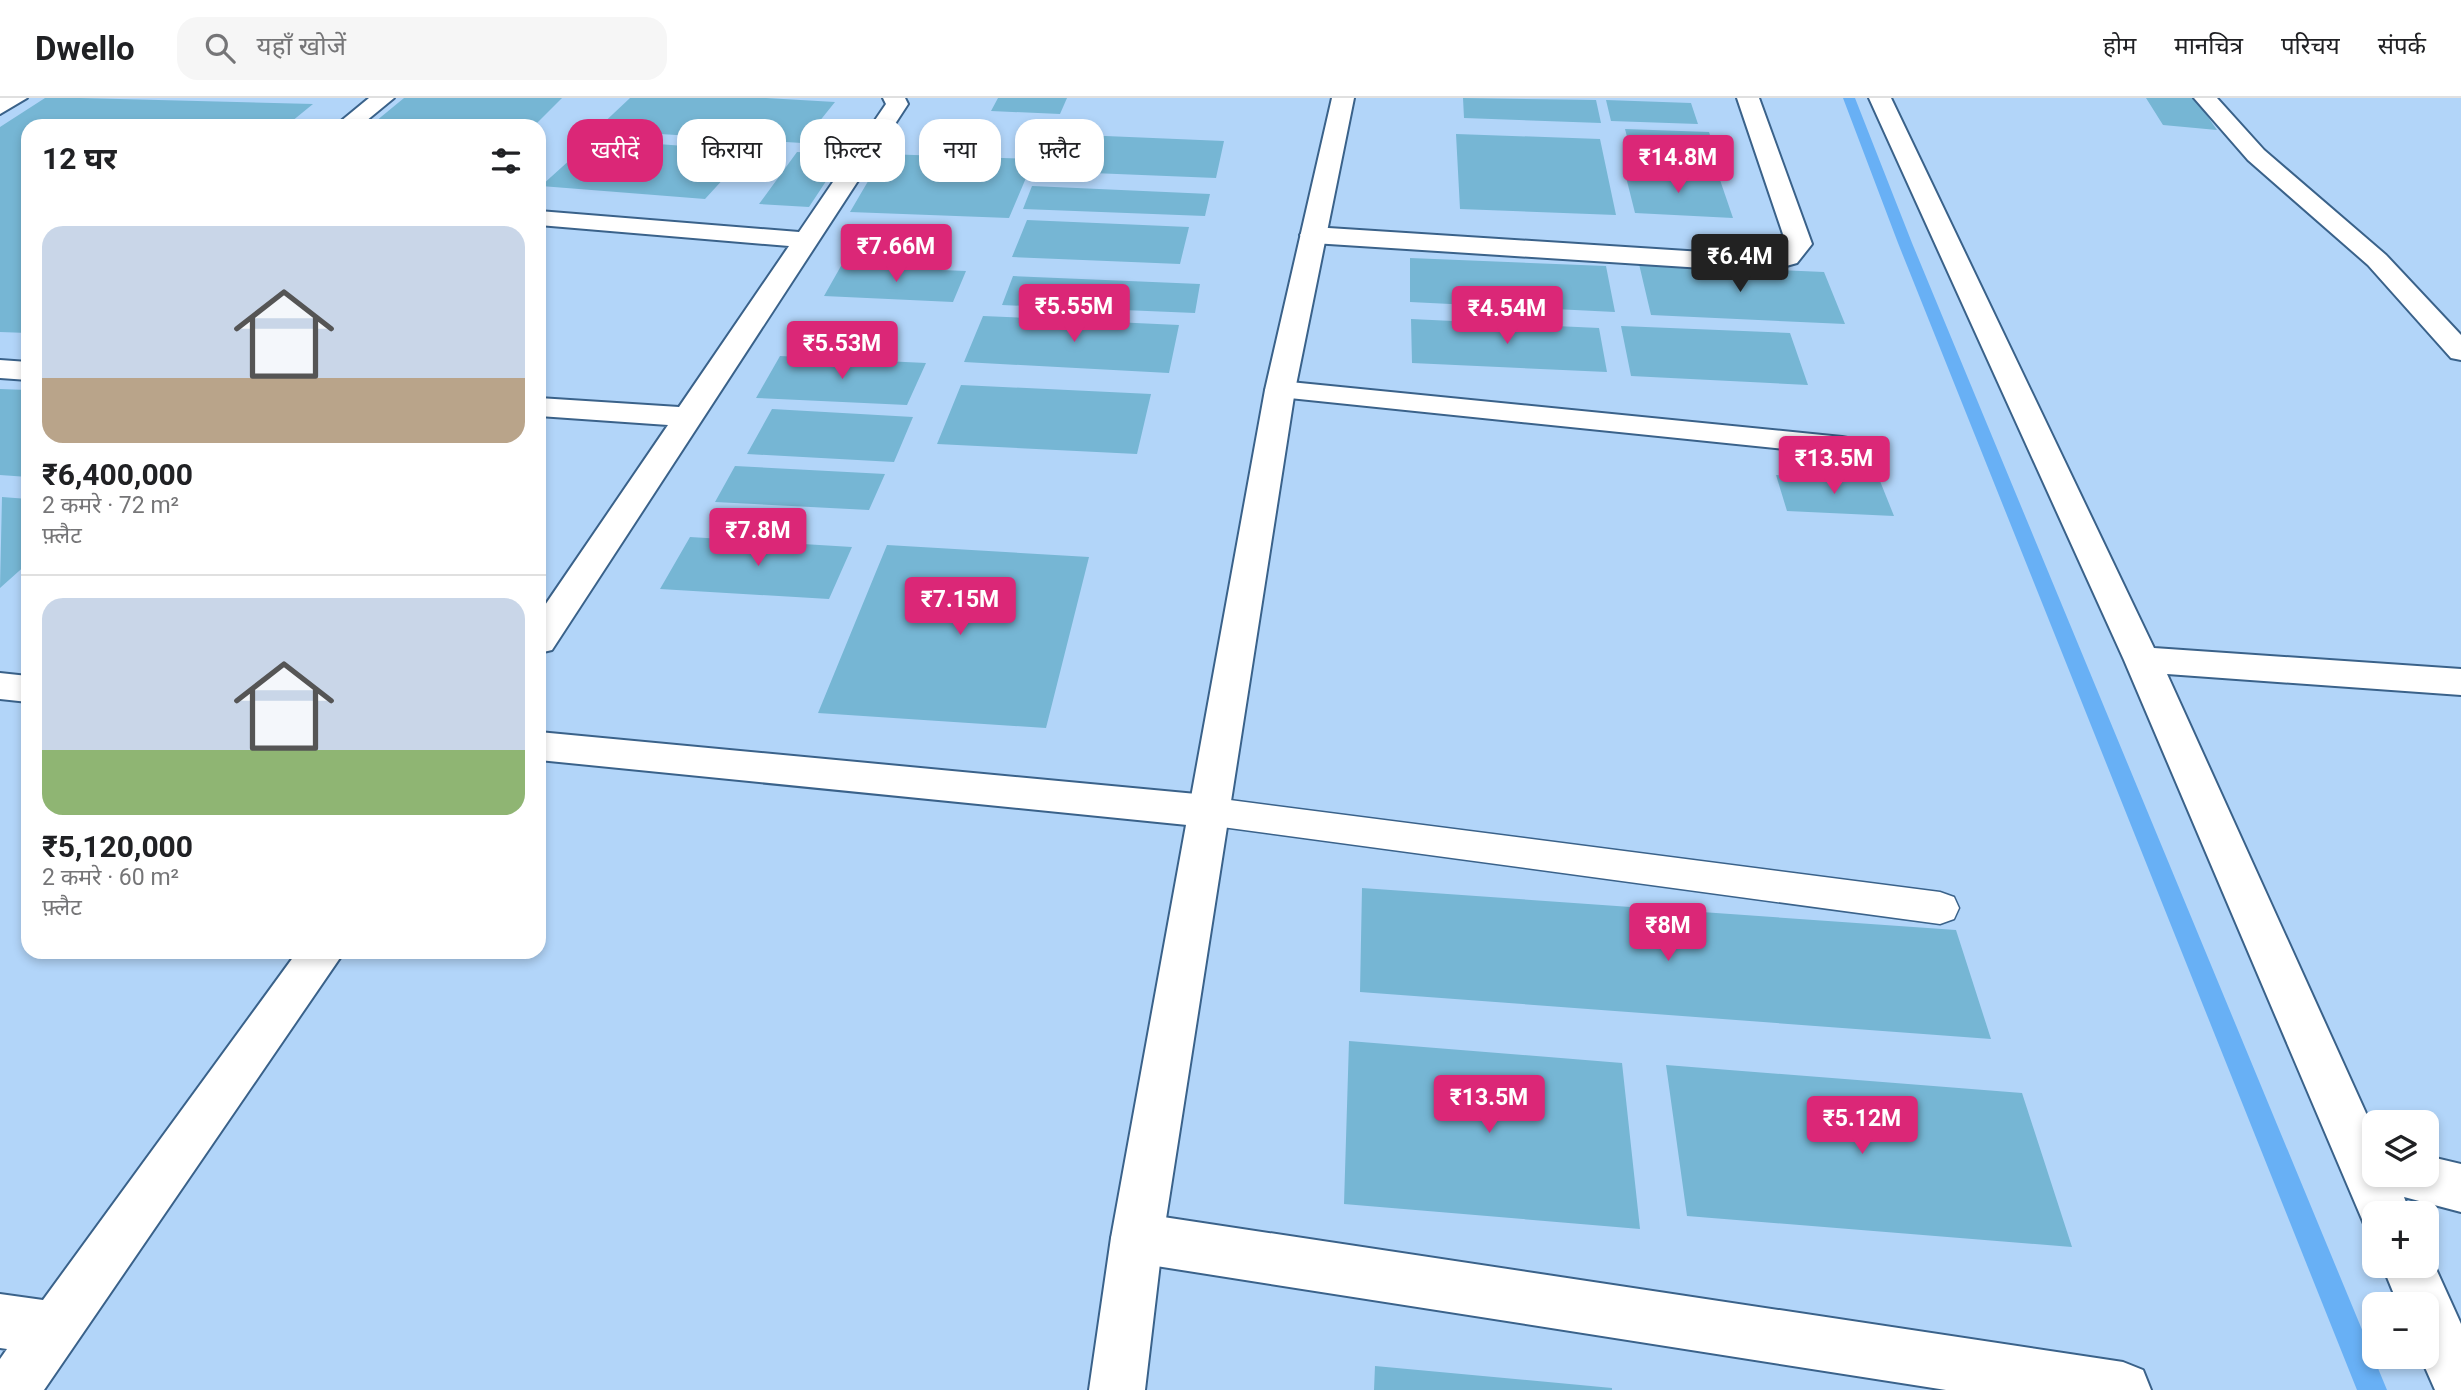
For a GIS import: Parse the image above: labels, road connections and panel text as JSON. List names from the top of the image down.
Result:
{
  "page": {
    "header": "Dwello",
    "search": "यहाँ खोजें",
    "nav": [
      "होम",
      "मानचित्र",
      "परिचय",
      "संपर्क"
    ],
    "chip": [
      "खरीदें",
      "किराया",
      "फ़िल्टर",
      "नया",
      "फ़्लैट"
    ],
    "heading": "12 घर",
    "price": [
      "₹14.8M",
      "₹7.66M",
      "₹6.4M",
      "₹5.55M",
      "₹4.54M",
      "₹5.53M",
      "₹13.5M",
      "₹7.8M",
      "₹7.15M",
      "₹8M",
      "₹13.5M",
      "₹5.12M"
    ],
    "list": [
      {
        "name": "₹6,400,000",
        "note": "2 कमरे · 72 m² · फ़्लैट"
      },
      {
        "name": "₹5,120,000",
        "note": "2 कमरे · 60 m² · फ़्लैट"
      }
    ],
    "map_buttons": ["+", "−"]
  }
}
